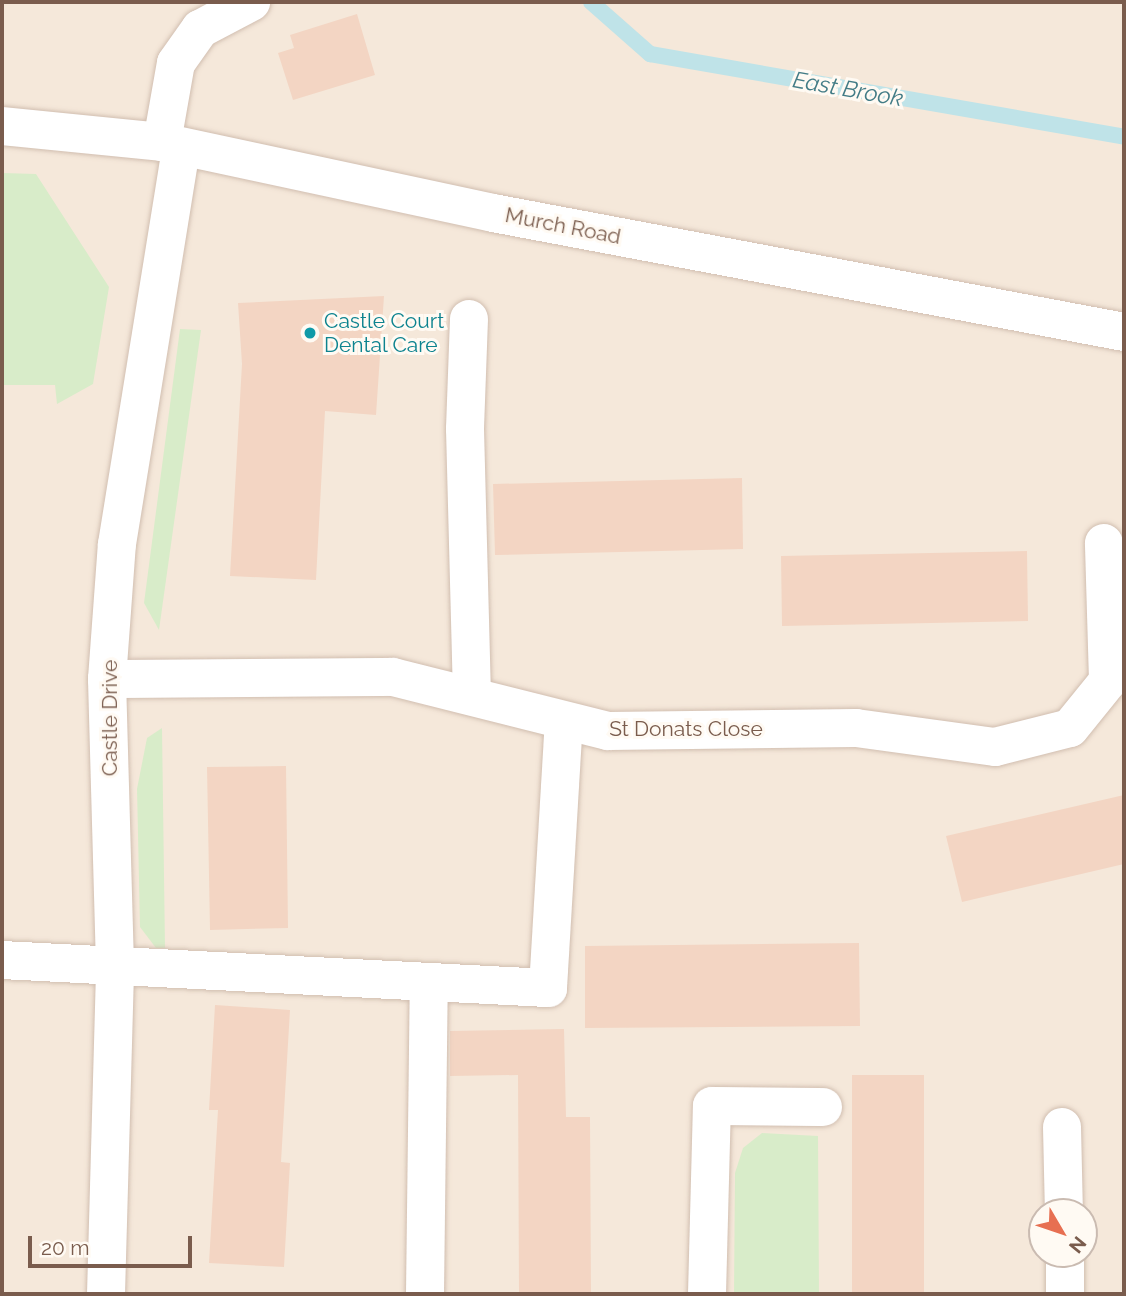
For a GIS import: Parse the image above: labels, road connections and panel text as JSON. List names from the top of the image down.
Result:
{
  "streets": {
    "street": ["Murch Road", "Castle Drive", "St Donats Close"]
  },
  "crossings": [
    ["Murch Road", "Castle Drive"],
    ["Castle Drive", "St Donats Close"]
  ],
  "water": ["East Brook"],
  "places": ["Castle Court Dental Care"],
  "scale_bar": "20 m",
  "north": "bottom right"
}
